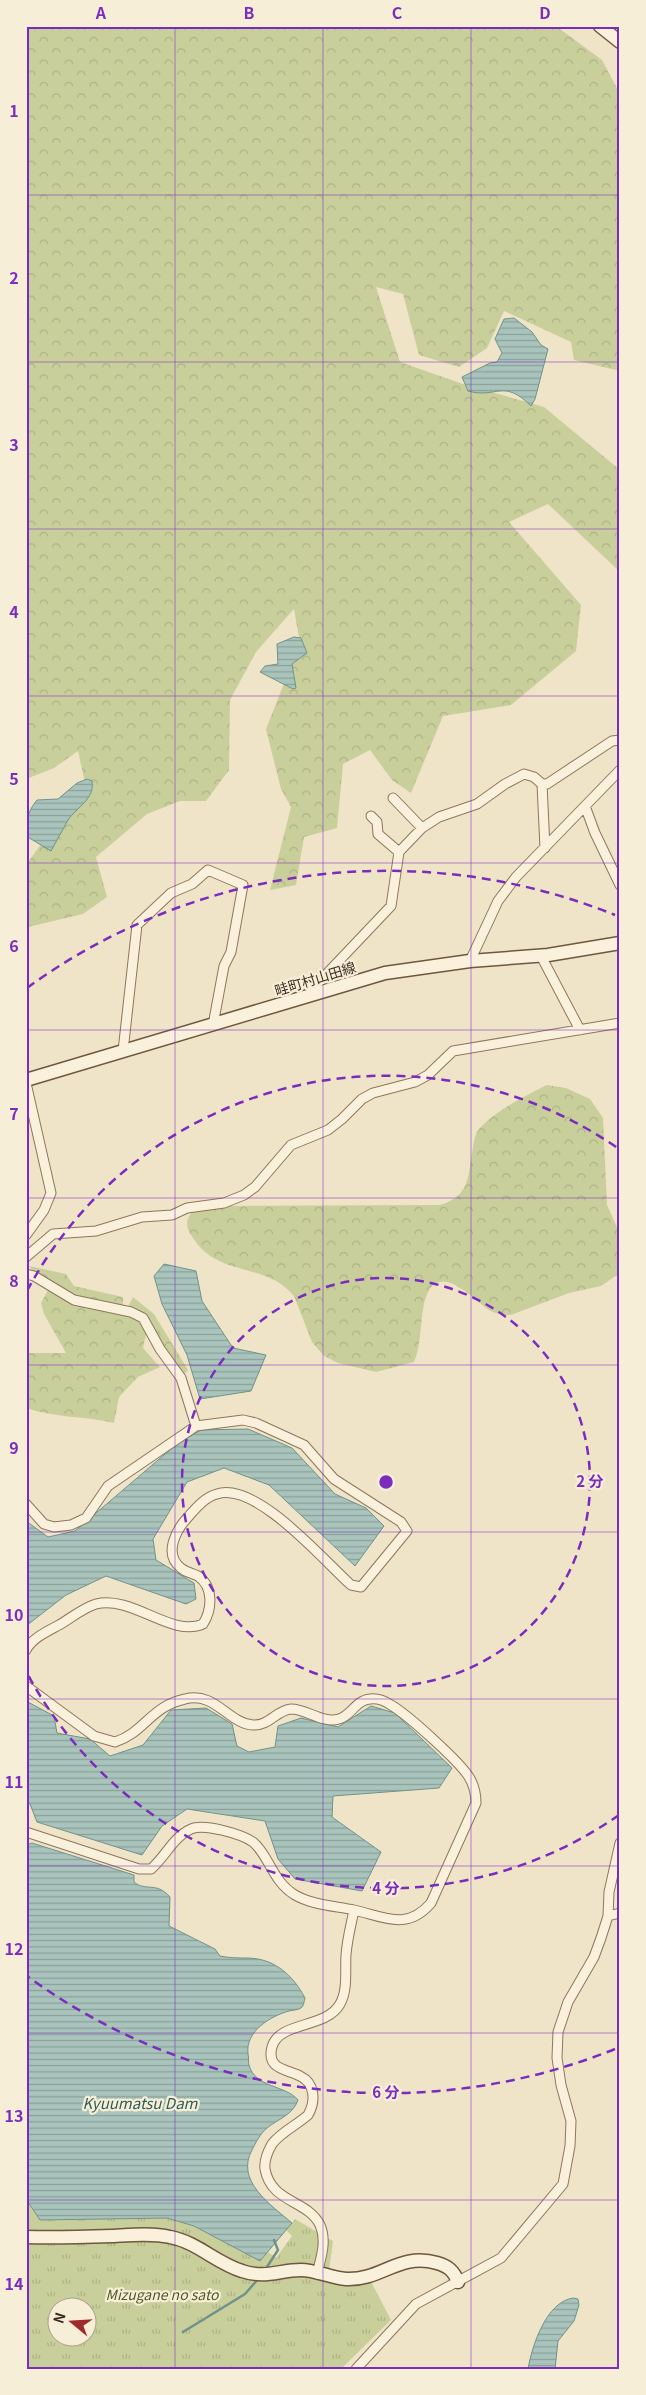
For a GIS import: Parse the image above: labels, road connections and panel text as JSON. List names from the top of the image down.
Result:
{
  "streets": {
    "main road": ["畦町村山田線"]
  },
  "water": ["Kyuumatsu Dam"],
  "parks": ["Mizugane no sato"],
  "north": "left",
  "grid": {
    "columns": [
      "A",
      "B",
      "C",
      "D"
    ],
    "rows": [
      "1",
      "2",
      "3",
      "4",
      "5",
      "6",
      "7",
      "8",
      "9",
      "10",
      "11",
      "12",
      "13",
      "14"
    ]
  },
  "rings": ["2 分", "4 分", "6 分"]
}
